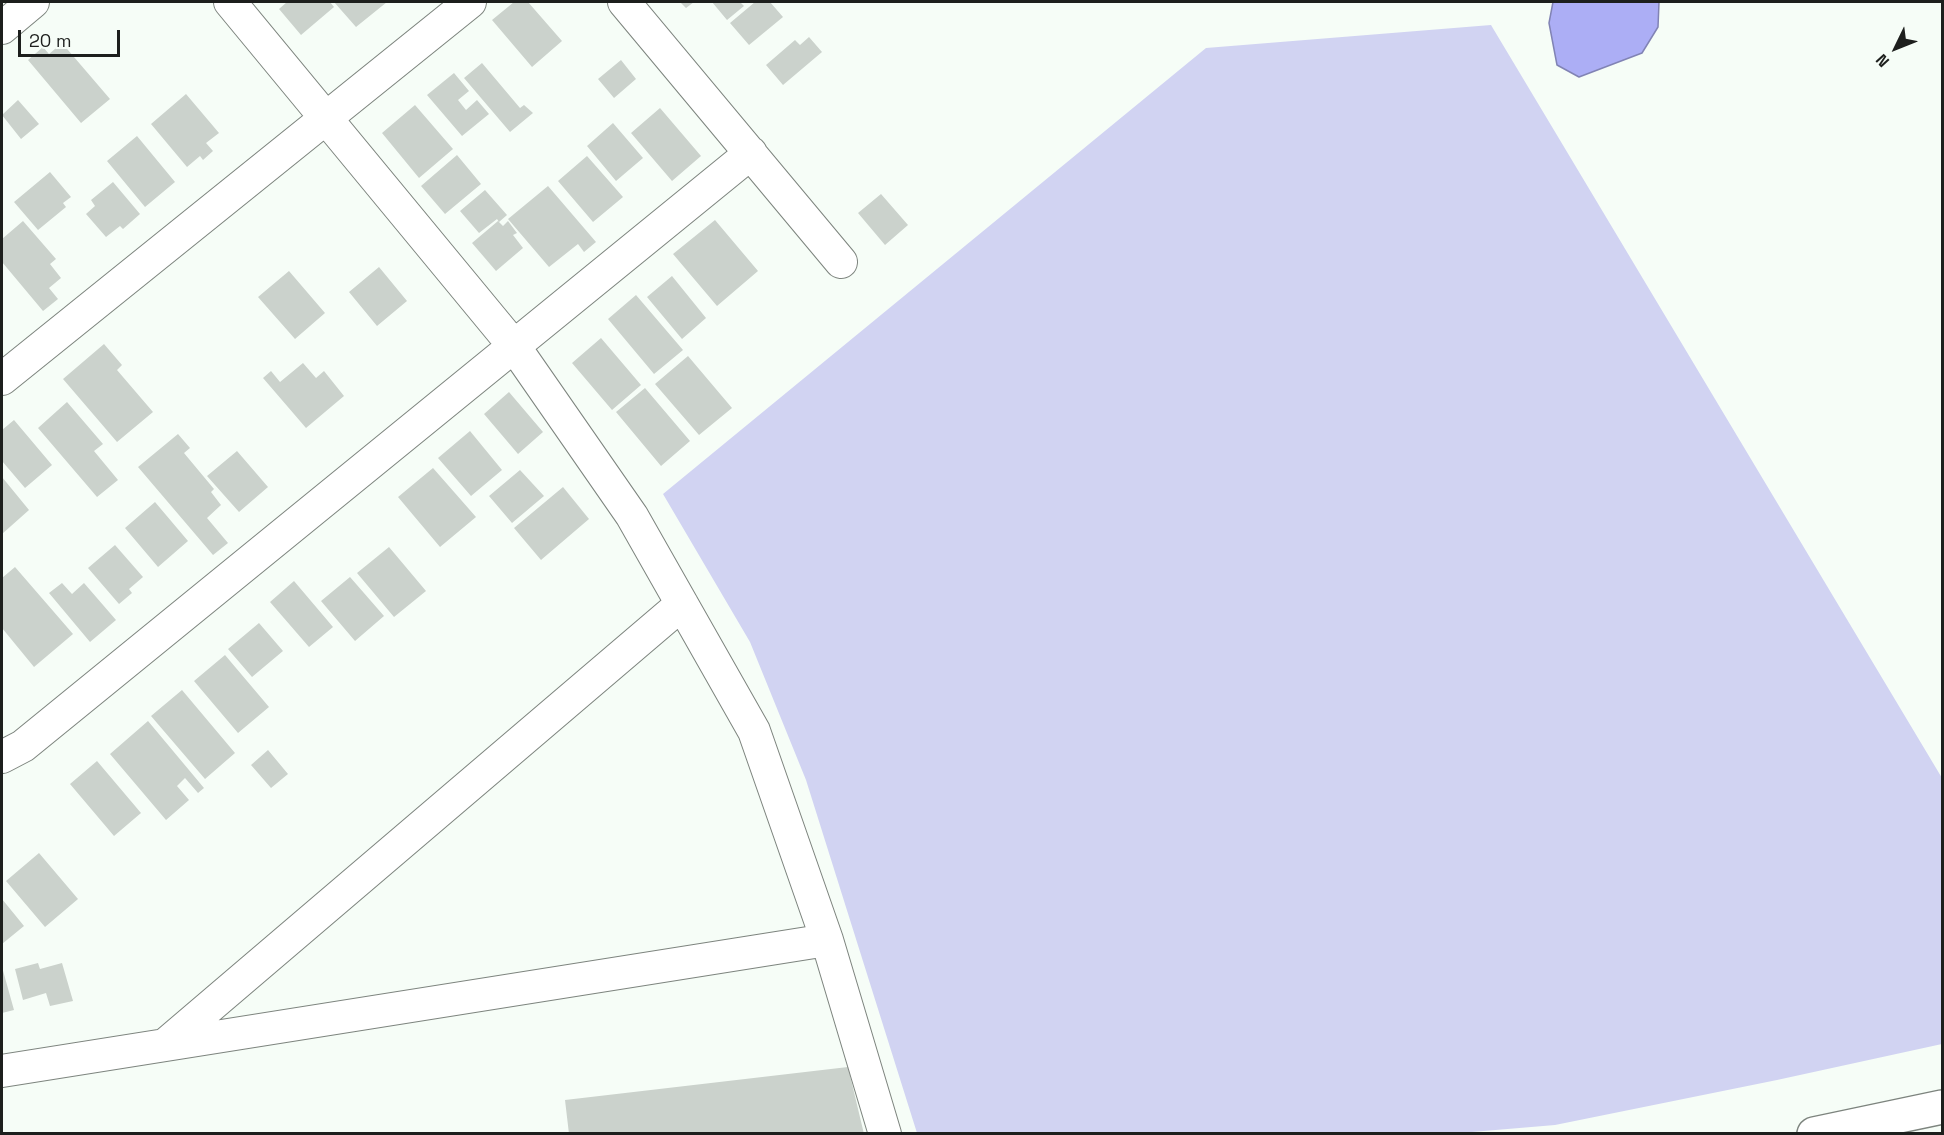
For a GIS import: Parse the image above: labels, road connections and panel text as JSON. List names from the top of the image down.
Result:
{
  "scale_bar": "20 m",
  "north": "bottom left"
}
